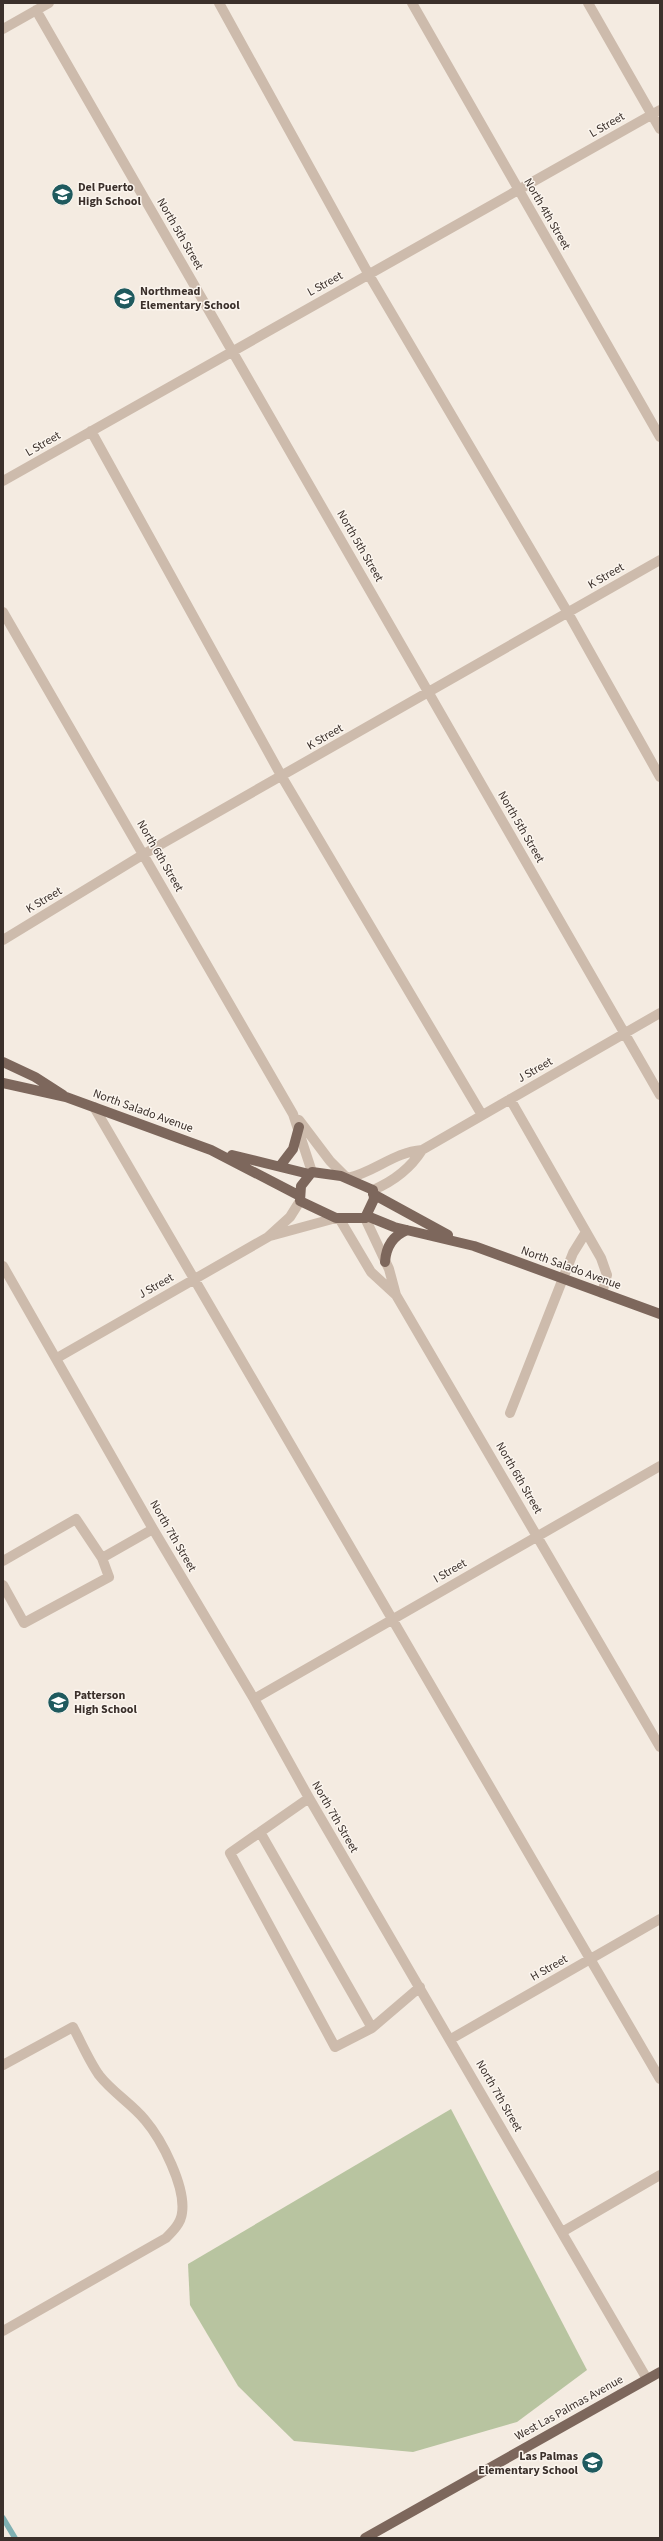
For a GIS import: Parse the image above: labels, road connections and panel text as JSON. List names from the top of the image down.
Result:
{
  "streets": {
    "main road": ["North Salado Avenue", "West Las Palmas Avenue"],
    "street": [
      "L Street",
      "North 4th Street",
      "North 5th Street",
      "K Street",
      "North 6th Street",
      "J Street",
      "North 7th Street",
      "I Street",
      "H Street"
    ]
  },
  "crossings": [
    ["L Street", "North 4th Street"],
    ["L Street", "North 5th Street"],
    ["North 5th Street", "K Street"],
    ["North 5th Street", "J Street"],
    ["K Street", "North 6th Street"],
    ["North 6th Street", "J Street"],
    ["North 6th Street", "North Salado Avenue"],
    ["North 6th Street", "I Street"],
    ["J Street", "North Salado Avenue"],
    ["J Street", "North 7th Street"],
    ["North 7th Street", "I Street"],
    ["North 7th Street", "H Street"],
    ["North 7th Street", "West Las Palmas Avenue"]
  ],
  "places": {
    "school or university": [
      "Del Puerto High School",
      "Northmead Elementary School",
      "Patterson High School",
      "Las Palmas Elementary School"
    ]
  }
}
